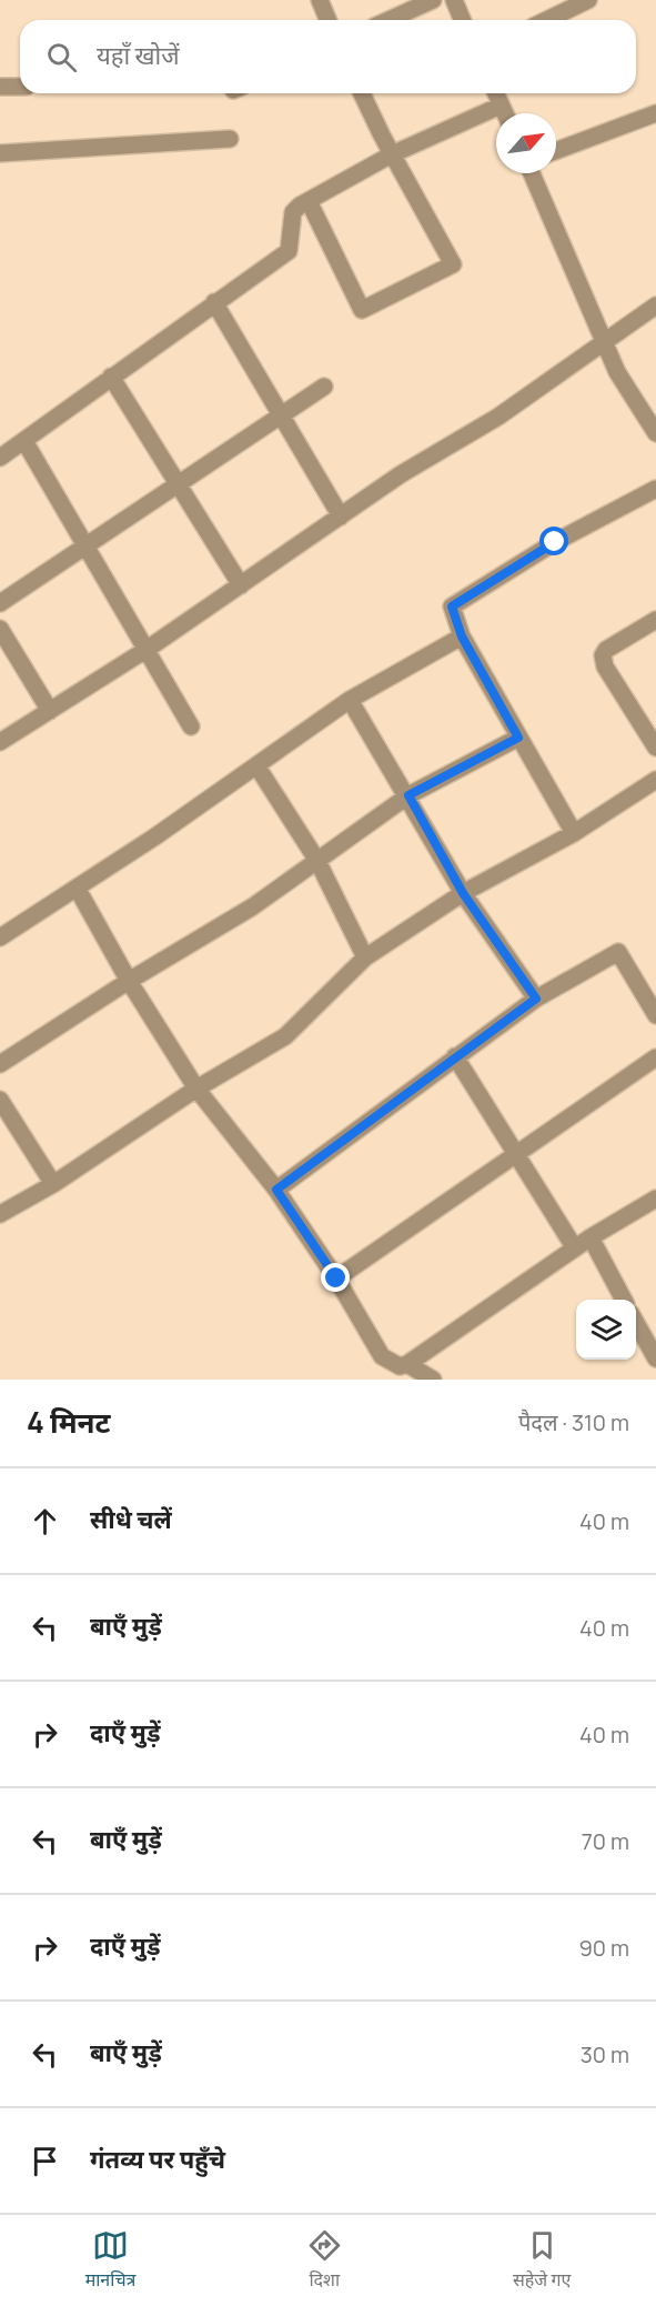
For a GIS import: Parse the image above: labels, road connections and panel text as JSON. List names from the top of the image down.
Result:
{
  "north": "top right",
  "page": {
    "search": "यहाँ खोजें",
    "heading": ["4 मिनट", "पैदल · 310 m"],
    "list": [
      ["सीधे चलें", "40 m"],
      ["बाएँ मुड़ें", "40 m"],
      ["दाएँ मुड़ें", "40 m"],
      ["बाएँ मुड़ें", "70 m"],
      ["दाएँ मुड़ें", "90 m"],
      ["बाएँ मुड़ें", "30 m"],
      "गंतव्य पर पहुँचे"
    ],
    "nav": ["मानचित्र", "दिशा", "सहेजे गए"]
  }
}
